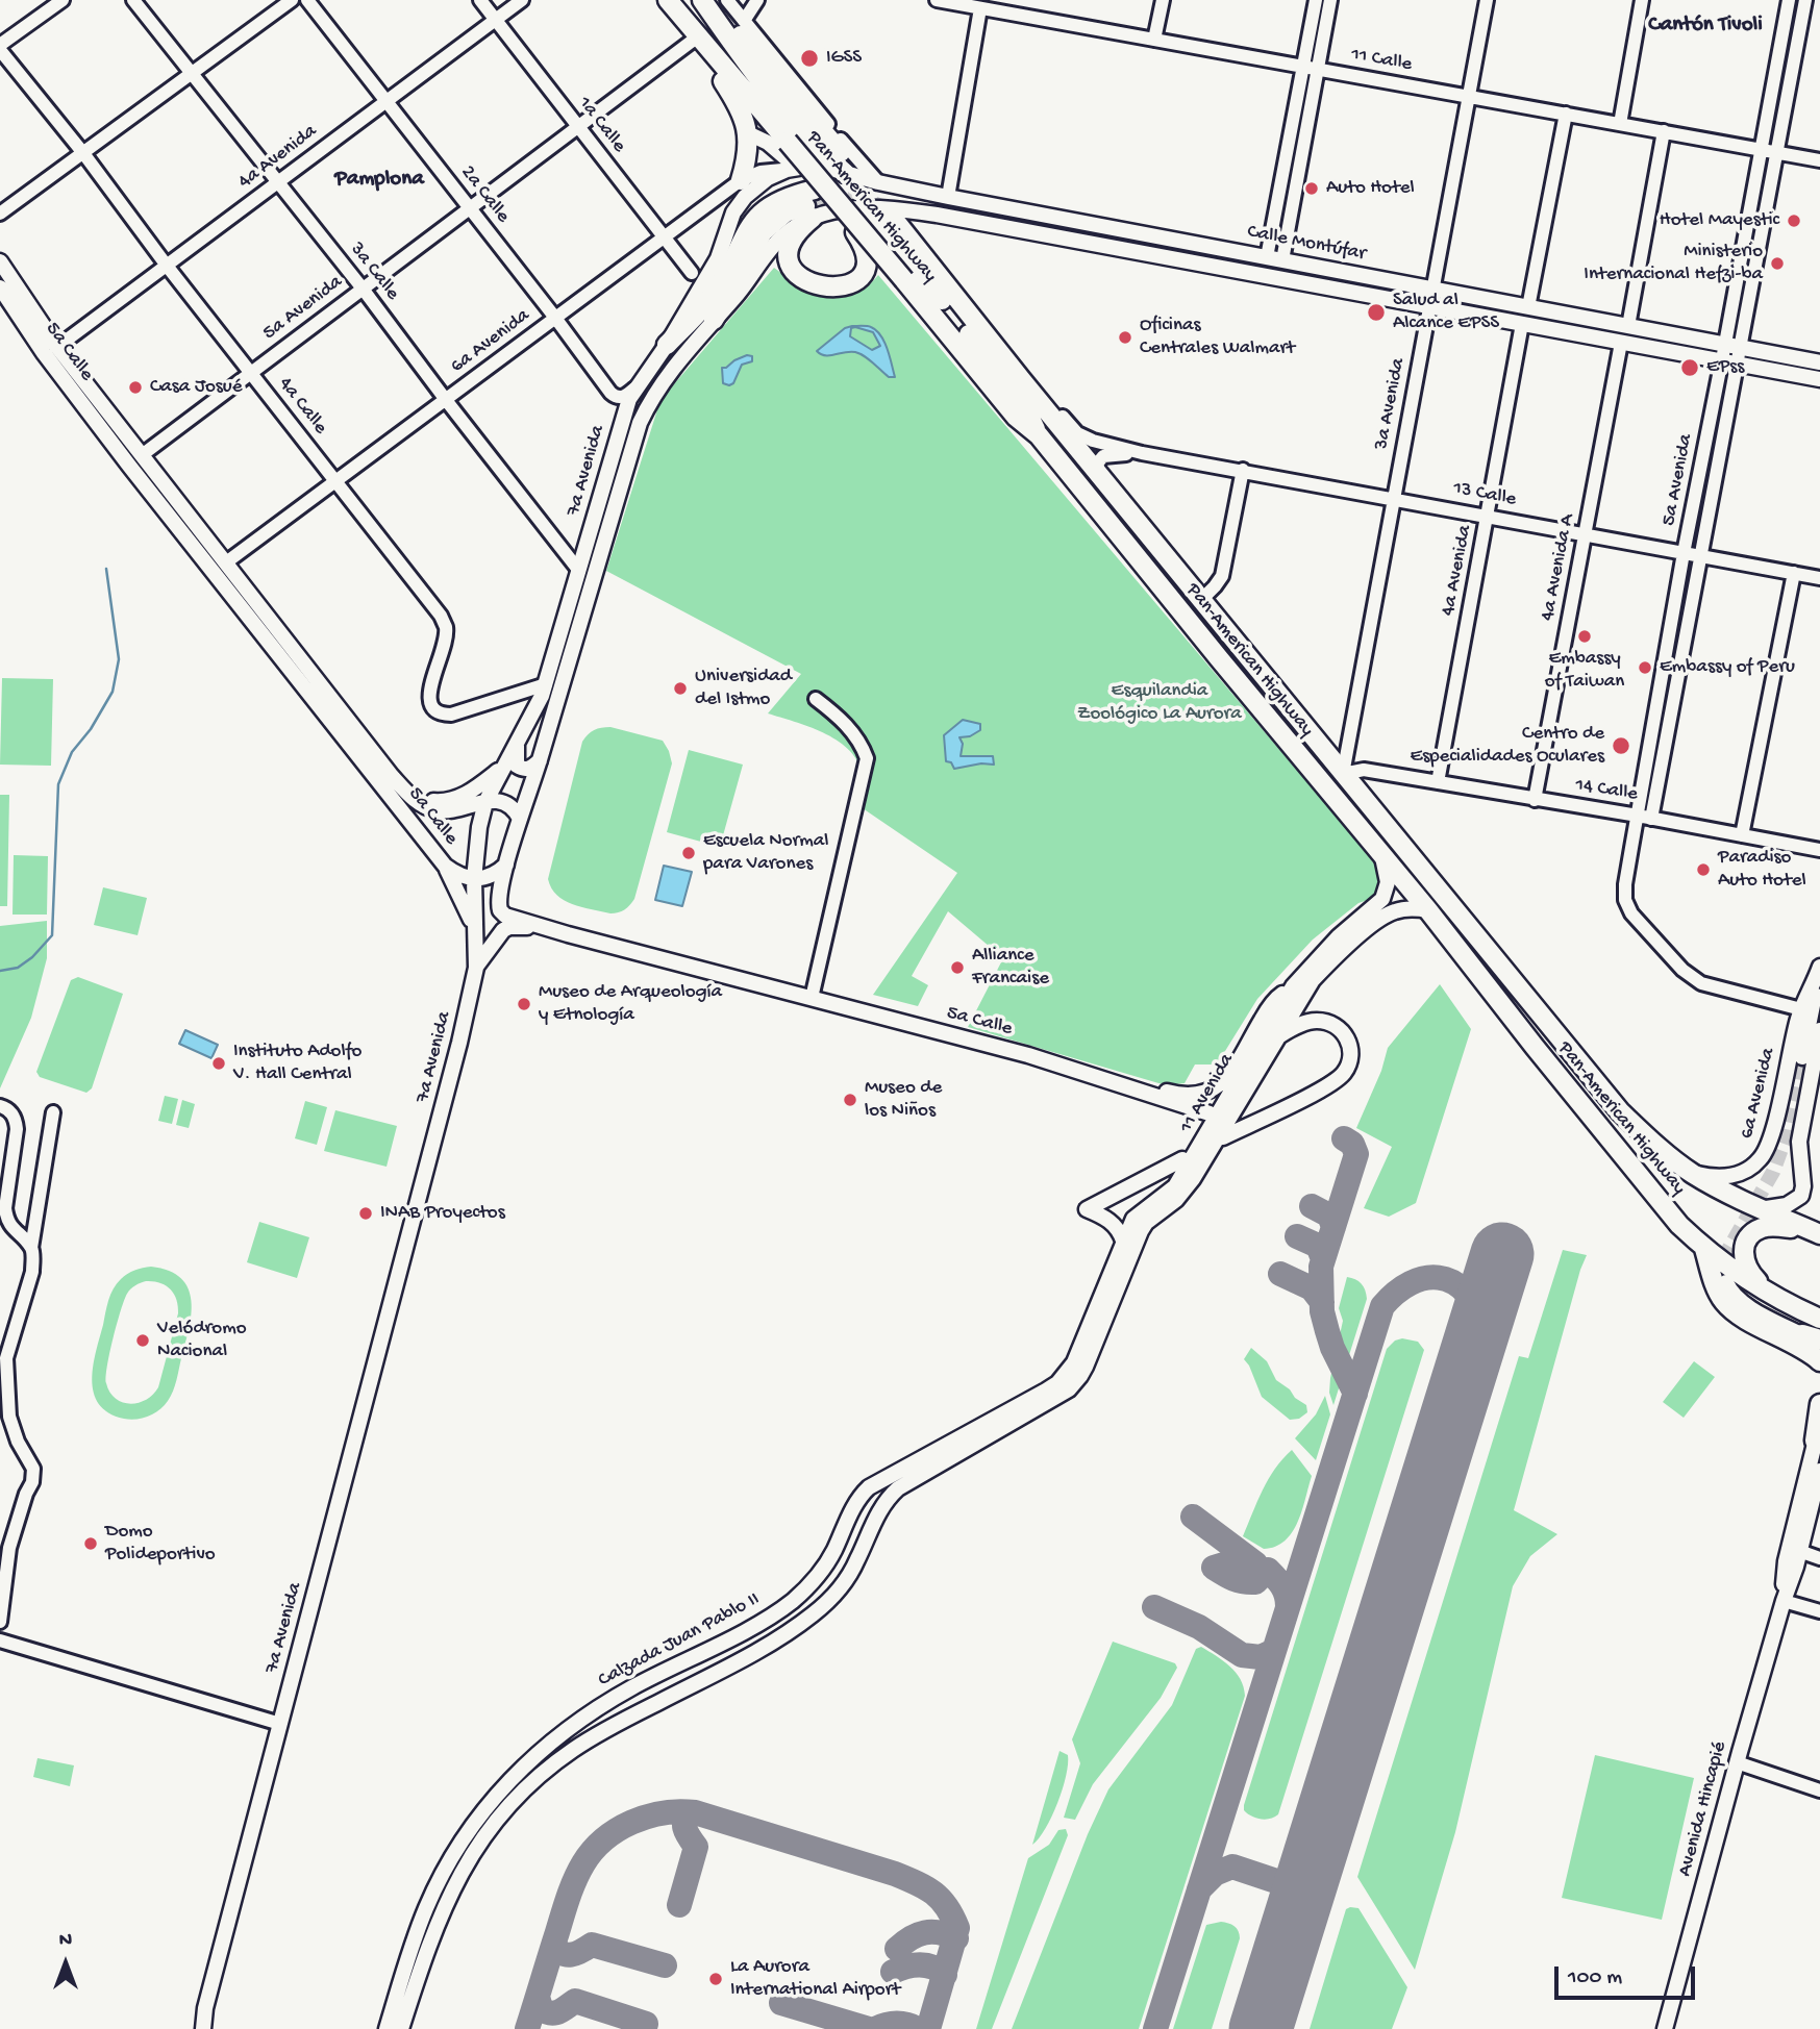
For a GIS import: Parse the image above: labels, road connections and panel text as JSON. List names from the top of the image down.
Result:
{
  "streets": {
    "highway": ["Pan-American Highway"],
    "main road": [
      "Calle Montúfar",
      "6a Avenida",
      "5a Calle",
      "7a Avenida",
      "11 Avenida",
      "Calzada Juan Pablo II",
      "Avenida Hincapié"
    ],
    "street": [
      "11 Calle",
      "1a Calle",
      "4a Avenida",
      "2a Calle",
      "3a Calle",
      "5a Avenida",
      "3a Avenida",
      "4a Calle",
      "13 Calle",
      "4a Avenida A",
      "14 Calle"
    ]
  },
  "crossings": [
    ["11 Calle", "5a Avenida"],
    ["11 Calle", "3a Avenida"],
    ["1a Calle", "4a Avenida"],
    ["1a Calle", "5a Avenida"],
    ["1a Calle", "6a Avenida"],
    ["4a Avenida", "2a Calle"],
    ["4a Avenida", "Calle Montúfar"],
    ["4a Avenida", "3a Calle"],
    ["4a Avenida", "5a Calle"],
    ["4a Avenida", "4a Calle"],
    ["4a Avenida", "13 Calle"],
    ["4a Avenida", "14 Calle"],
    ["2a Calle", "5a Avenida"],
    ["2a Calle", "6a Avenida"],
    ["2a Calle", "7a Avenida"],
    ["Pan-American Highway", "5a Avenida"],
    ["Pan-American Highway", "6a Avenida"],
    ["Pan-American Highway", "3a Avenida"],
    ["Pan-American Highway", "13 Calle"],
    ["Pan-American Highway", "14 Calle"],
    ["Pan-American Highway", "11 Avenida"],
    ["Calle Montúfar", "5a Avenida"],
    ["Calle Montúfar", "6a Avenida"],
    ["Calle Montúfar", "3a Avenida"],
    ["Calle Montúfar", "7a Avenida"],
    ["Calle Montúfar", "4a Avenida A"],
    ["3a Calle", "5a Avenida"],
    ["3a Calle", "6a Avenida"],
    ["3a Calle", "7a Avenida"],
    ["5a Avenida", "6a Avenida"],
    ["5a Avenida", "5a Calle"],
    ["5a Avenida", "4a Calle"],
    ["5a Avenida", "13 Calle"],
    ["5a Avenida", "14 Calle"],
    ["6a Avenida", "5a Calle"],
    ["6a Avenida", "4a Calle"],
    ["6a Avenida", "7a Avenida"],
    ["5a Calle", "7a Avenida"],
    ["3a Avenida", "13 Calle"],
    ["3a Avenida", "14 Calle"],
    ["4a Calle", "7a Avenida"],
    ["13 Calle", "4a Avenida A"],
    ["4a Avenida A", "14 Calle"],
    ["11 Avenida", "Calzada Juan Pablo II"]
  ],
  "districts": ["Cantón Tivoli", "Pamplona"],
  "parks": ["Esquilandia Zoológico La Aurora"],
  "places": [
    "IGSS",
    "Auto Hotel",
    "Hotel Mayestic",
    "Ministerio Internacional Hefzi-ba",
    "Salud al Alcance EPSS",
    "Oficinas Centrales Walmart",
    "EPss",
    "Casa Josué",
    "Embassy of Taiwan",
    "Embassy of Peru",
    "Universidad del Istmo",
    "Centro de Especialidades Oculares",
    "Escuela Normal para Varones",
    "Paradiso Auto Hotel",
    "Alliance Francaise",
    "Museo de Arqueología y Etnología",
    "Instituto Adolfo V. Hall Central",
    "Museo de los Niños",
    "INAB Proyectos",
    "Velódromo Nacional",
    "Domo Polideportivo",
    "La Aurora International Airport"
  ],
  "scale_bar": "100 m",
  "north": "top"
}
